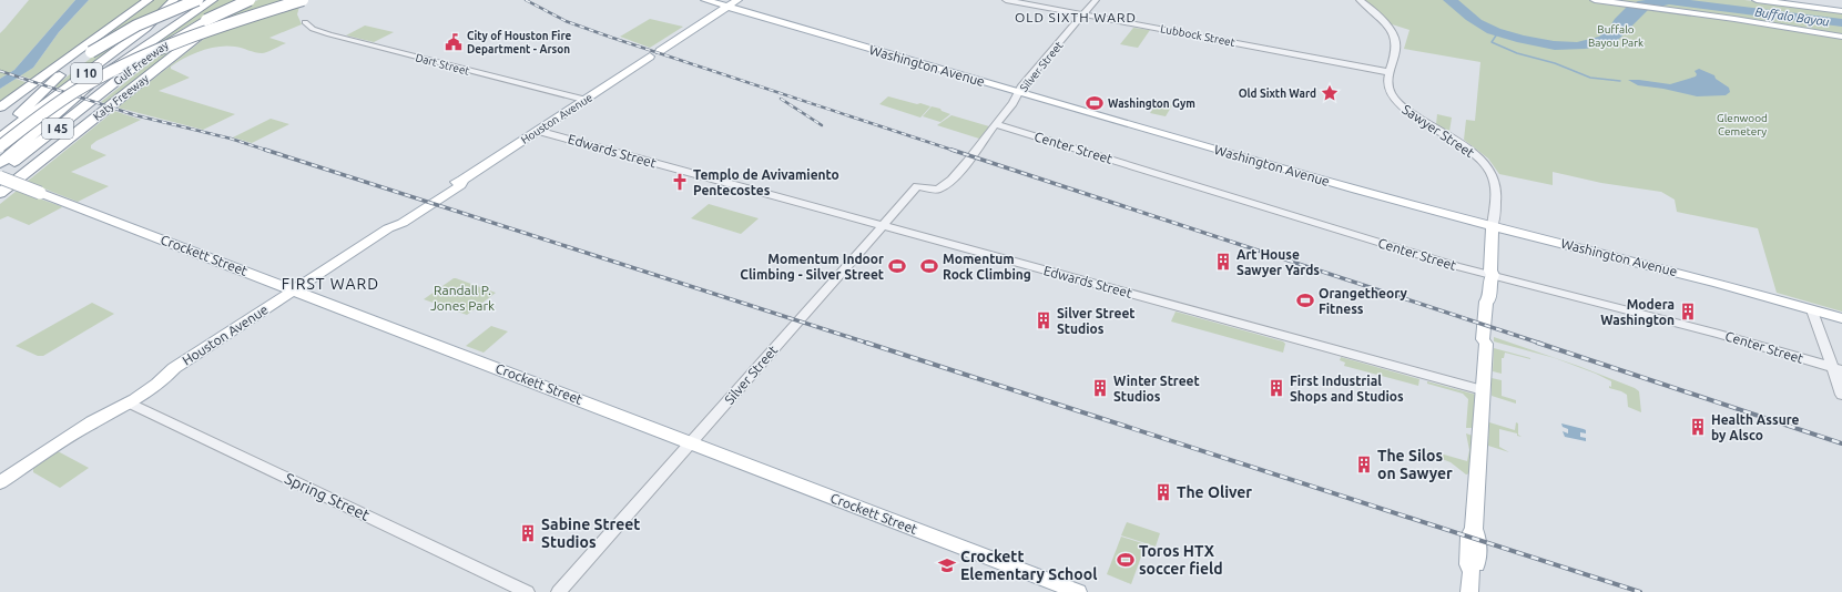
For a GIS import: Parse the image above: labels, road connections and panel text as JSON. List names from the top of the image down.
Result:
{
  "streets": {
    "highway": [
      "Gulf Freeway",
      "I 10",
      "Katy Freeway",
      "I 45"
    ],
    "main road": [
      "Washington Avenue",
      "Houston Avenue",
      "Sawyer Street",
      "Crockett Street"
    ],
    "street": [
      "Lubbock Street",
      "Dart Street",
      "Silver Street",
      "Center Street",
      "Edwards Street",
      "Spring Street"
    ]
  },
  "crossings": [
    ["Lubbock Street", "Silver Street"],
    ["Lubbock Street", "Sawyer Street"],
    ["Dart Street", "Houston Avenue"],
    ["Washington Avenue", "Silver Street"],
    ["Washington Avenue", "Sawyer Street"],
    ["Silver Street", "Center Street"],
    ["Silver Street", "Edwards Street"],
    ["Silver Street", "Crockett Street"],
    ["Houston Avenue", "Edwards Street"],
    ["Houston Avenue", "Crockett Street"],
    ["Houston Avenue", "Spring Street"],
    ["Sawyer Street", "Center Street"],
    ["Sawyer Street", "Edwards Street"]
  ],
  "districts": ["OLD SIXTH WARD", "FIRST WARD"],
  "water": ["Buffalo Bayou"],
  "parks": ["Buffalo Bayou Park", "Glenwood Cemetery", "Randall P. Jones Park"],
  "places": {
    "public building": ["City of Houston Fire Department - Arson"],
    "place": ["Old Sixth Ward"],
    "sports": [
      "Washington Gym",
      "Momentum Indoor Climbing - Silver Street",
      "Momentum Rock Climbing",
      "Orangetheory Fitness",
      "Toros HTX soccer field"
    ],
    "church": ["Templo de Avivamiento Pentecostes"],
    "building": [
      "Art House Sawyer Yards",
      "Modera Washington",
      "Silver Street Studios",
      "Winter Street Studios",
      "First Industrial Shops and Studios",
      "Health Assure by Alsco",
      "The Silos on Sawyer",
      "The Oliver",
      "Sabine Street Studios"
    ],
    "school or university": ["Crockett Elementary School"]
  }
}
